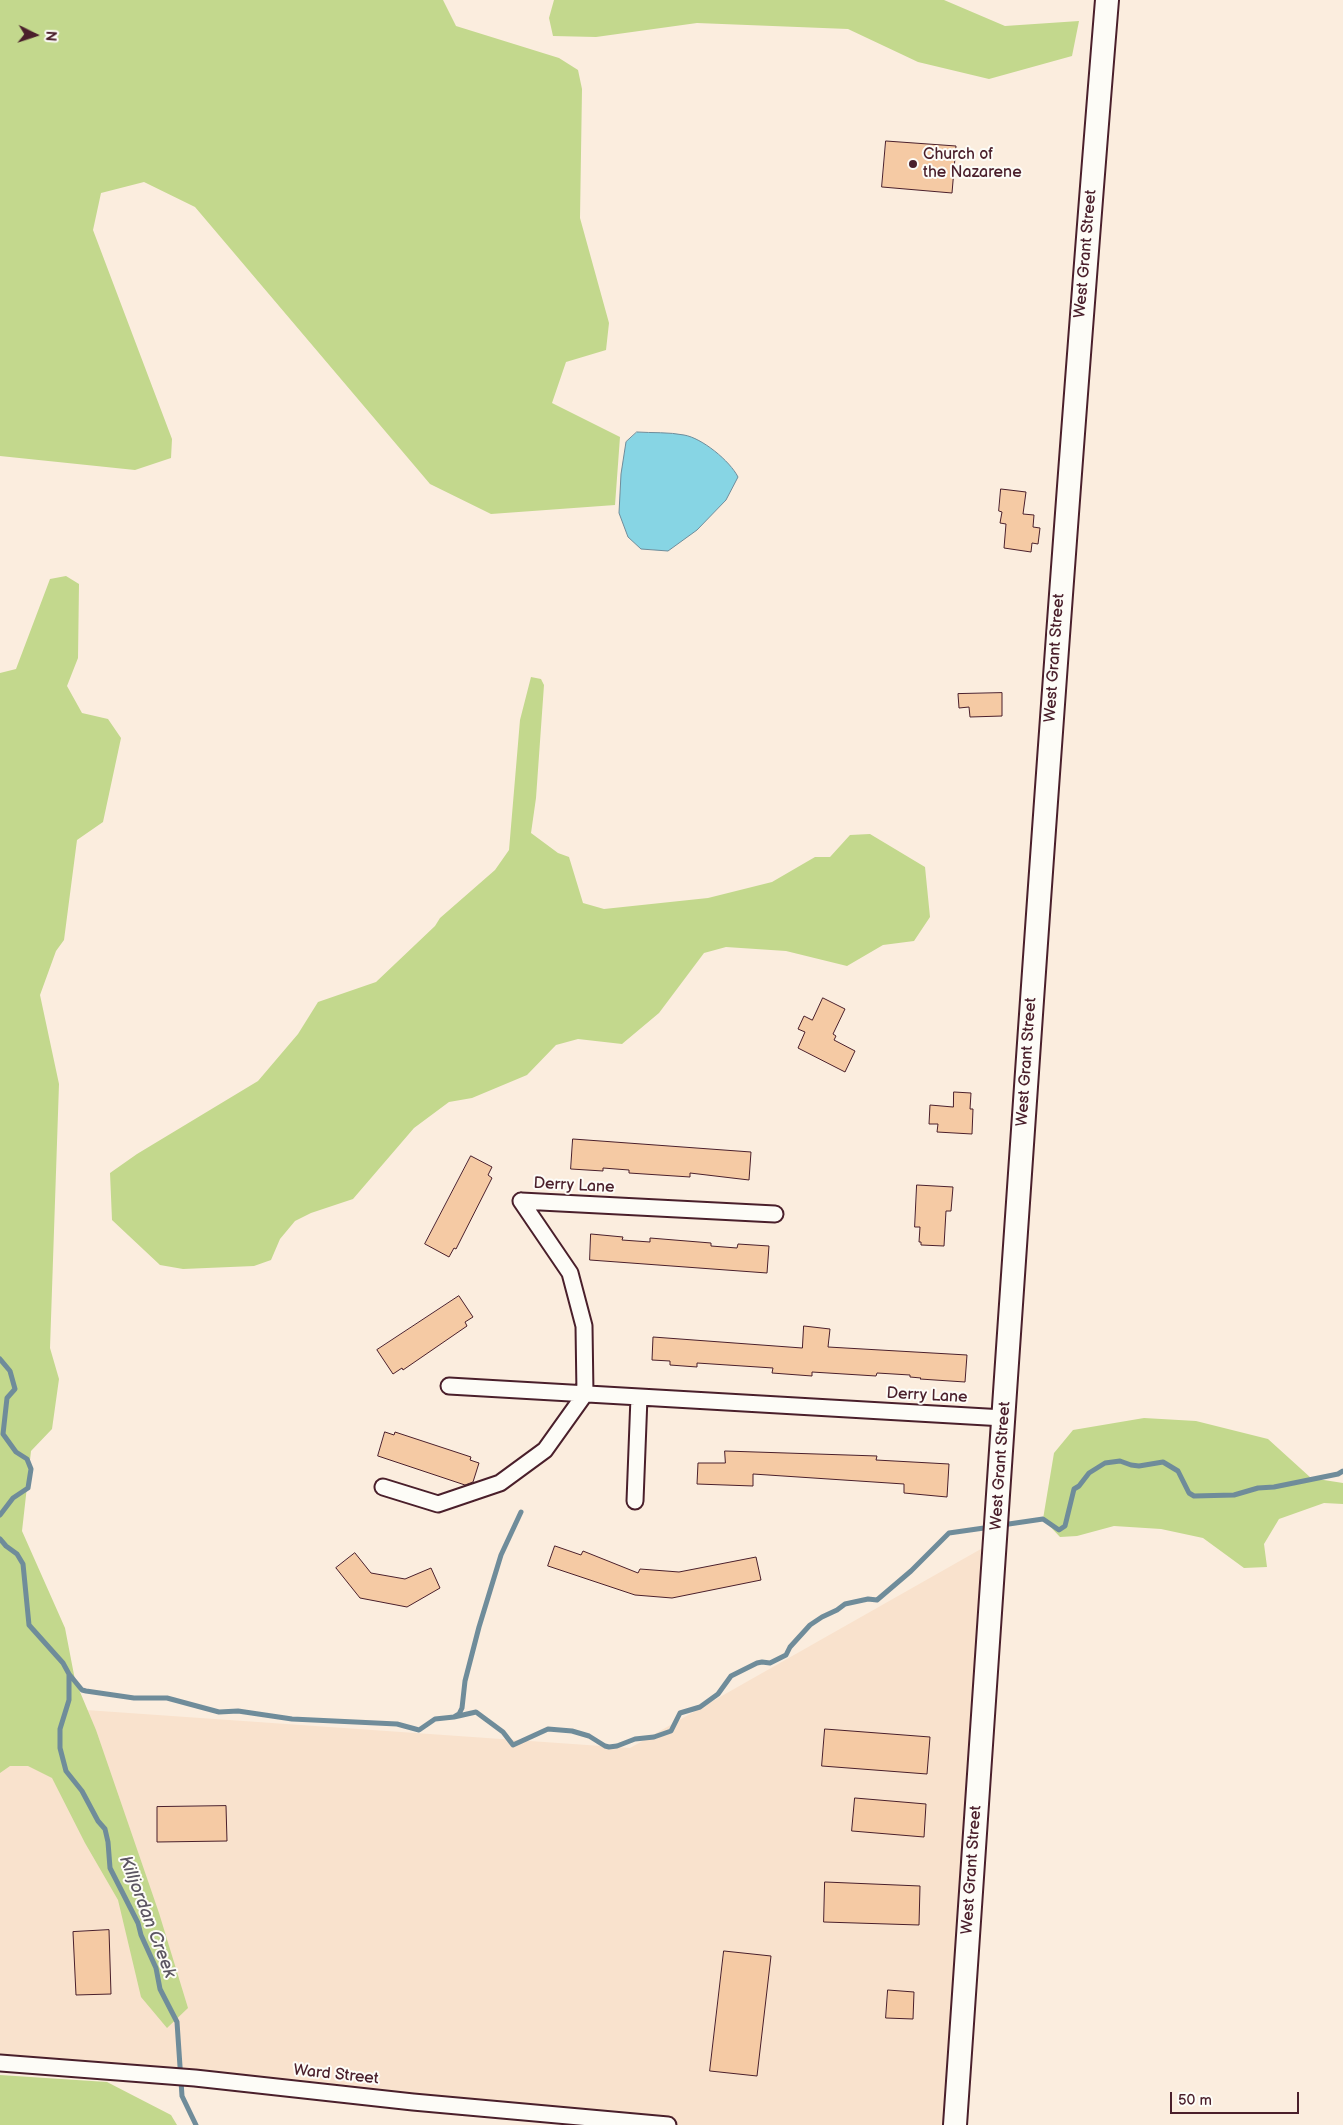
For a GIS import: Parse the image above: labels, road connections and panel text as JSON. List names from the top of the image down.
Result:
{
  "streets": {
    "main road": ["West Grant Street"],
    "street": ["Derry Lane", "Ward Street"]
  },
  "crossings": [
    ["West Grant Street", "Derry Lane"]
  ],
  "water": ["Killjordan Creek"],
  "places": ["Church of the Nazarene"],
  "scale_bar": "50 m",
  "north": "right"
}
